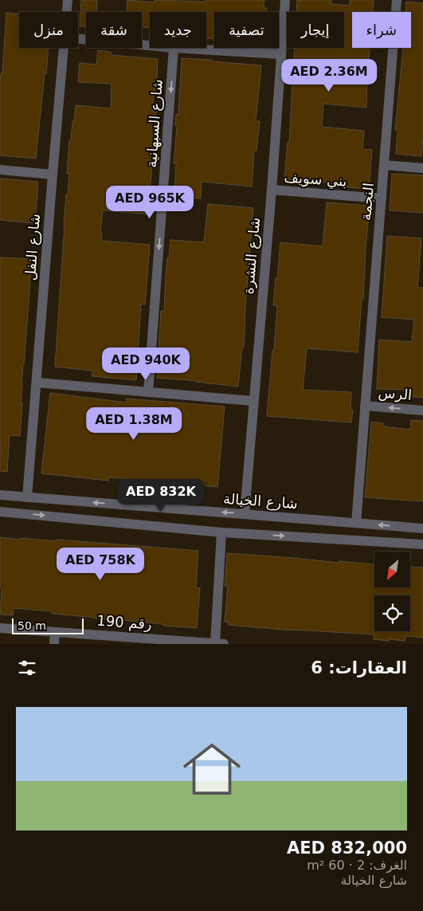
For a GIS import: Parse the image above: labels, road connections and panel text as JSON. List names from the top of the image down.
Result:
{
  "streets": {
    "street": [
      "شارع السبهانية",
      "بني سويف",
      "النجمة",
      "شارع النفل",
      "شارع النشرة",
      "الرس",
      "شارع الخيالة",
      "رقم 190"
    ]
  },
  "crossings": [
    ["بني سويف", "النجمة"],
    ["بني سويف", "شارع النشرة"],
    ["النجمة", "الرس"],
    ["النجمة", "شارع الخيالة"],
    ["شارع النفل", "شارع الخيالة"],
    ["شارع النشرة", "شارع الخيالة"]
  ],
  "one_way": ["شارع السبهانية", "الرس"],
  "scale_bar": "50 m",
  "north": "bottom left",
  "page": {
    "chip": [
      "شراء",
      "إيجار",
      "تصفية",
      "جديد",
      "شقة",
      "منزل"
    ],
    "price": [
      "AED 2.36M",
      "AED 965K",
      "AED 940K",
      "AED 1.38M",
      "AED 832K",
      "AED 758K"
    ],
    "scale": "50 m",
    "heading": "العقارات: 6",
    "list": [
      {
        "name": "AED 832,000",
        "note": "الغرف: 2 · 60 m² · شارع الخيالة"
      }
    ]
  }
}
